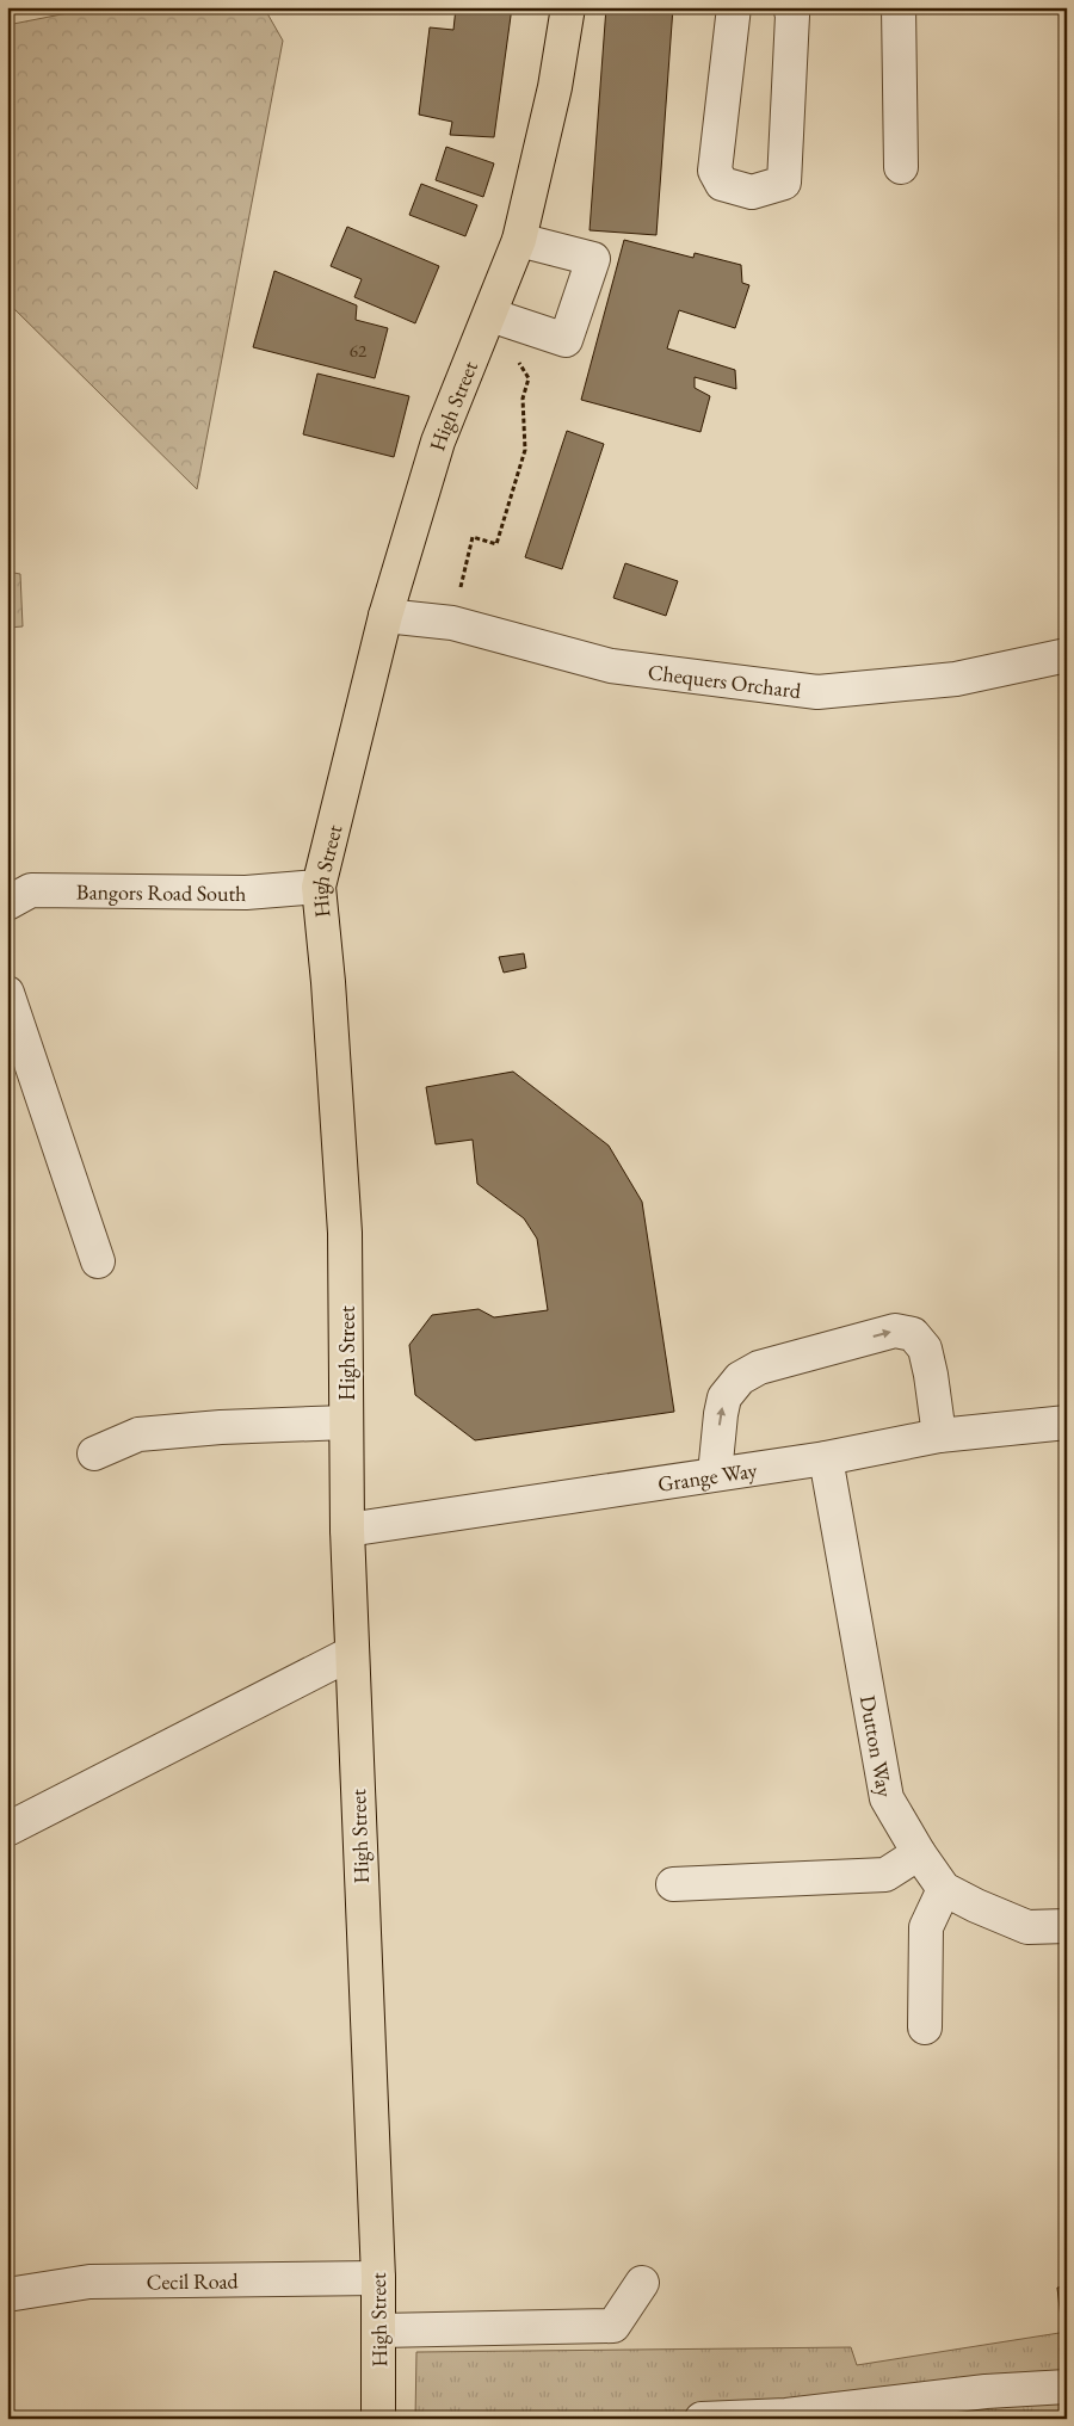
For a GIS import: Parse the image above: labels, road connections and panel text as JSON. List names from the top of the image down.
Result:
{
  "streets": {
    "main road": ["High Street"],
    "street": [
      "Chequers Orchard",
      "Bangors Road South",
      "Grange Way",
      "Dutton Way",
      "Cecil Road"
    ]
  },
  "crossings": [
    ["High Street", "Chequers Orchard"],
    ["High Street", "Bangors Road South"],
    ["High Street", "Grange Way"],
    ["High Street", "Cecil Road"],
    ["Grange Way", "Dutton Way"]
  ],
  "house_numbers": ["62"]
}
